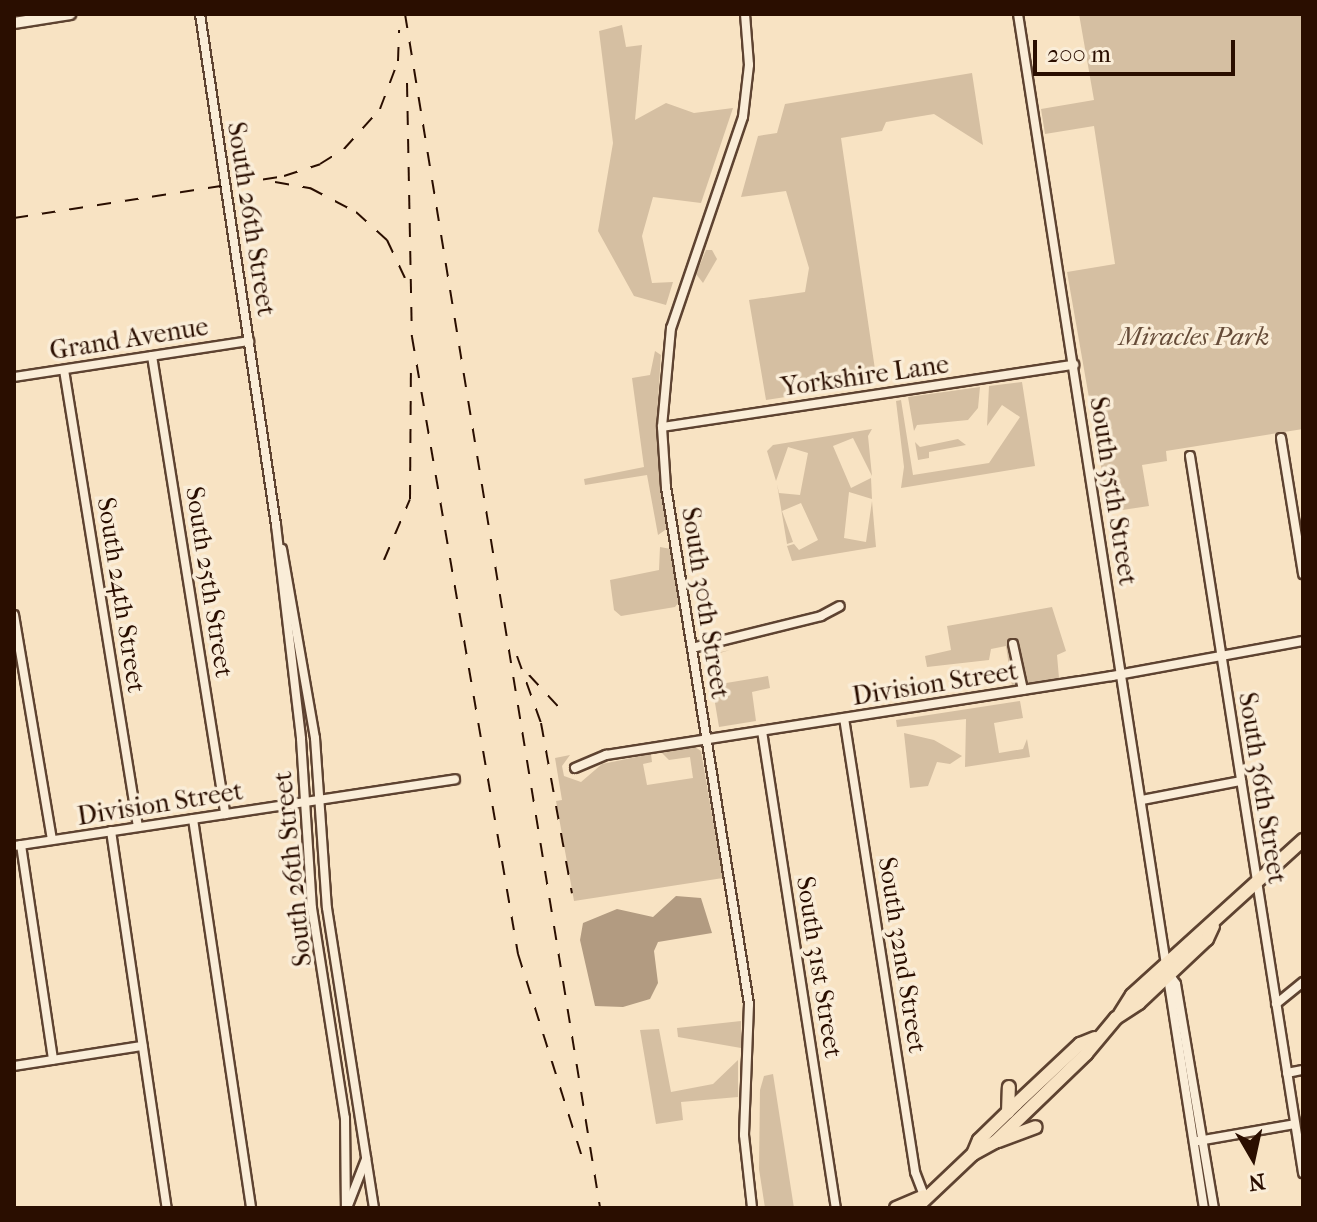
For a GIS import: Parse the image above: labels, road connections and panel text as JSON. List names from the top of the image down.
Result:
{
  "streets": {
    "street": [
      "South 26th Street",
      "Grand Avenue",
      "Yorkshire Lane",
      "South 35th Street",
      "South 25th Street",
      "South 24th Street",
      "South 30th Street",
      "Division Street",
      "South 36th Street",
      "South 32nd Street",
      "South 31st Street"
    ]
  },
  "crossings": [
    ["South 26th Street", "Grand Avenue"],
    ["South 26th Street", "Division Street"],
    ["Grand Avenue", "South 25th Street"],
    ["Grand Avenue", "South 24th Street"],
    ["Yorkshire Lane", "South 35th Street"],
    ["Yorkshire Lane", "South 30th Street"],
    ["South 35th Street", "Division Street"],
    ["South 25th Street", "Division Street"],
    ["South 24th Street", "Division Street"],
    ["South 30th Street", "Division Street"],
    ["Division Street", "South 36th Street"],
    ["Division Street", "South 32nd Street"],
    ["Division Street", "South 31st Street"]
  ],
  "parks": ["Miracles Park"],
  "scale_bar": "200 m",
  "north": "bottom"
}
